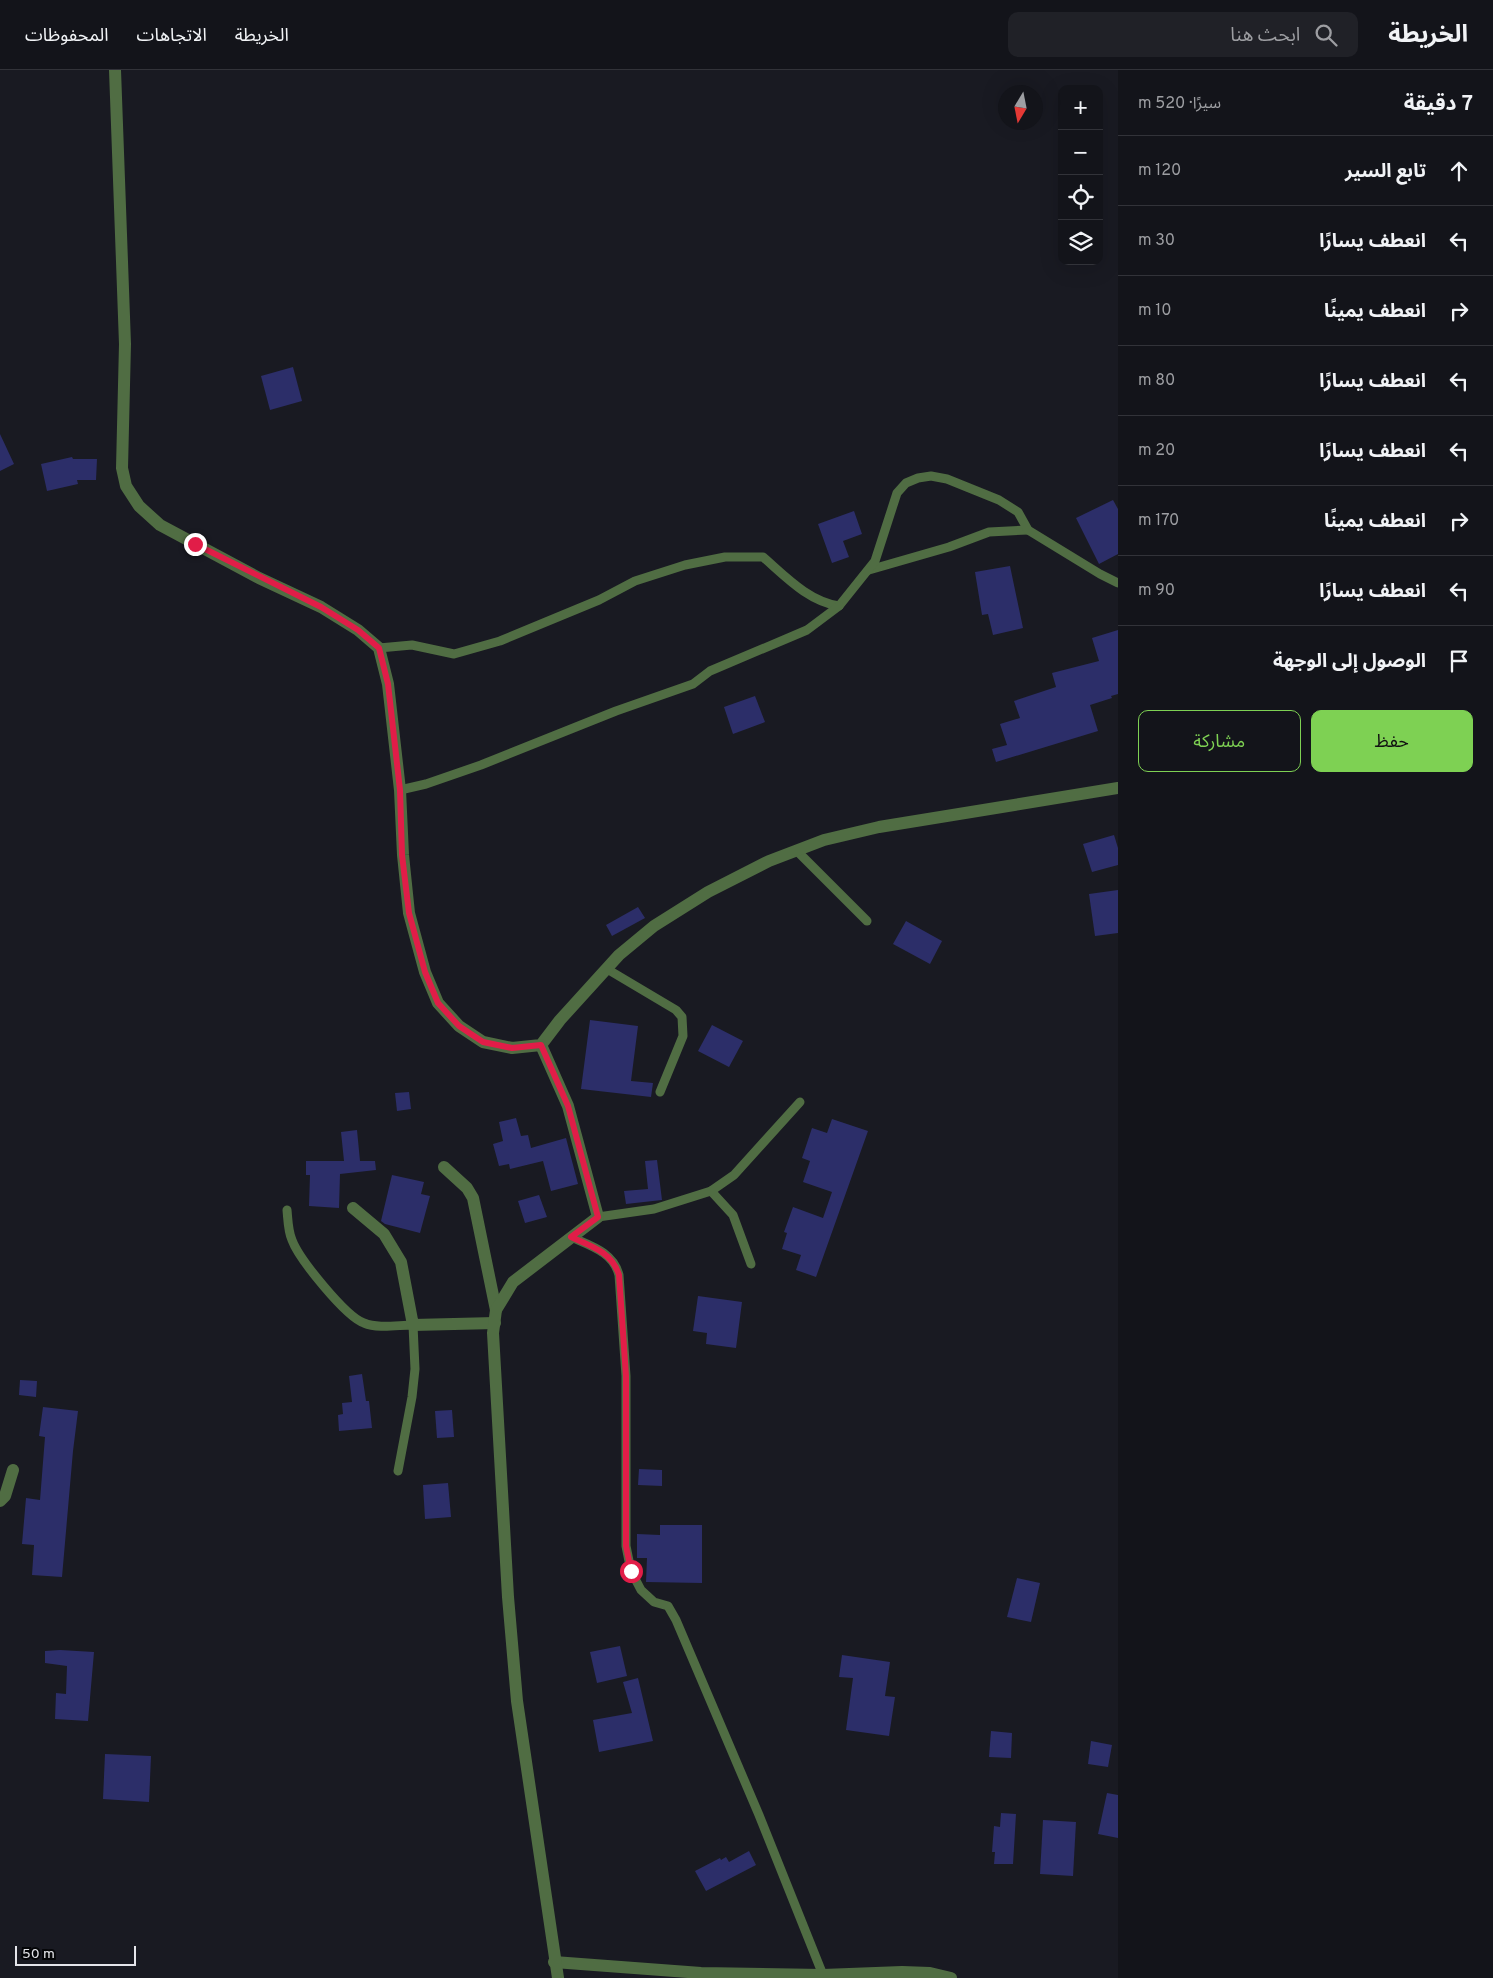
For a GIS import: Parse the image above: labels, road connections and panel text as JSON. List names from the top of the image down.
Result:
{
  "scale_bar": "50 m",
  "north": "bottom",
  "page": {
    "header": "الخريطة",
    "search": "ابحث هنا",
    "nav": ["الخريطة", "الاتجاهات", "المحفوظات"],
    "heading": ["7 دقيقة", "سيرًا · 520 m"],
    "map_buttons": ["+", "−"],
    "list": [
      ["تابع السير", "120 m"],
      ["انعطف يسارًا", "30 m"],
      ["انعطف يمينًا", "10 m"],
      ["انعطف يسارًا", "80 m"],
      ["انعطف يسارًا", "20 m"],
      ["انعطف يمينًا", "170 m"],
      ["انعطف يسارًا", "90 m"],
      "الوصول إلى الوجهة"
    ],
    "buttons": ["حفظ", "مشاركة"],
    "scale": "50 m"
  }
}
